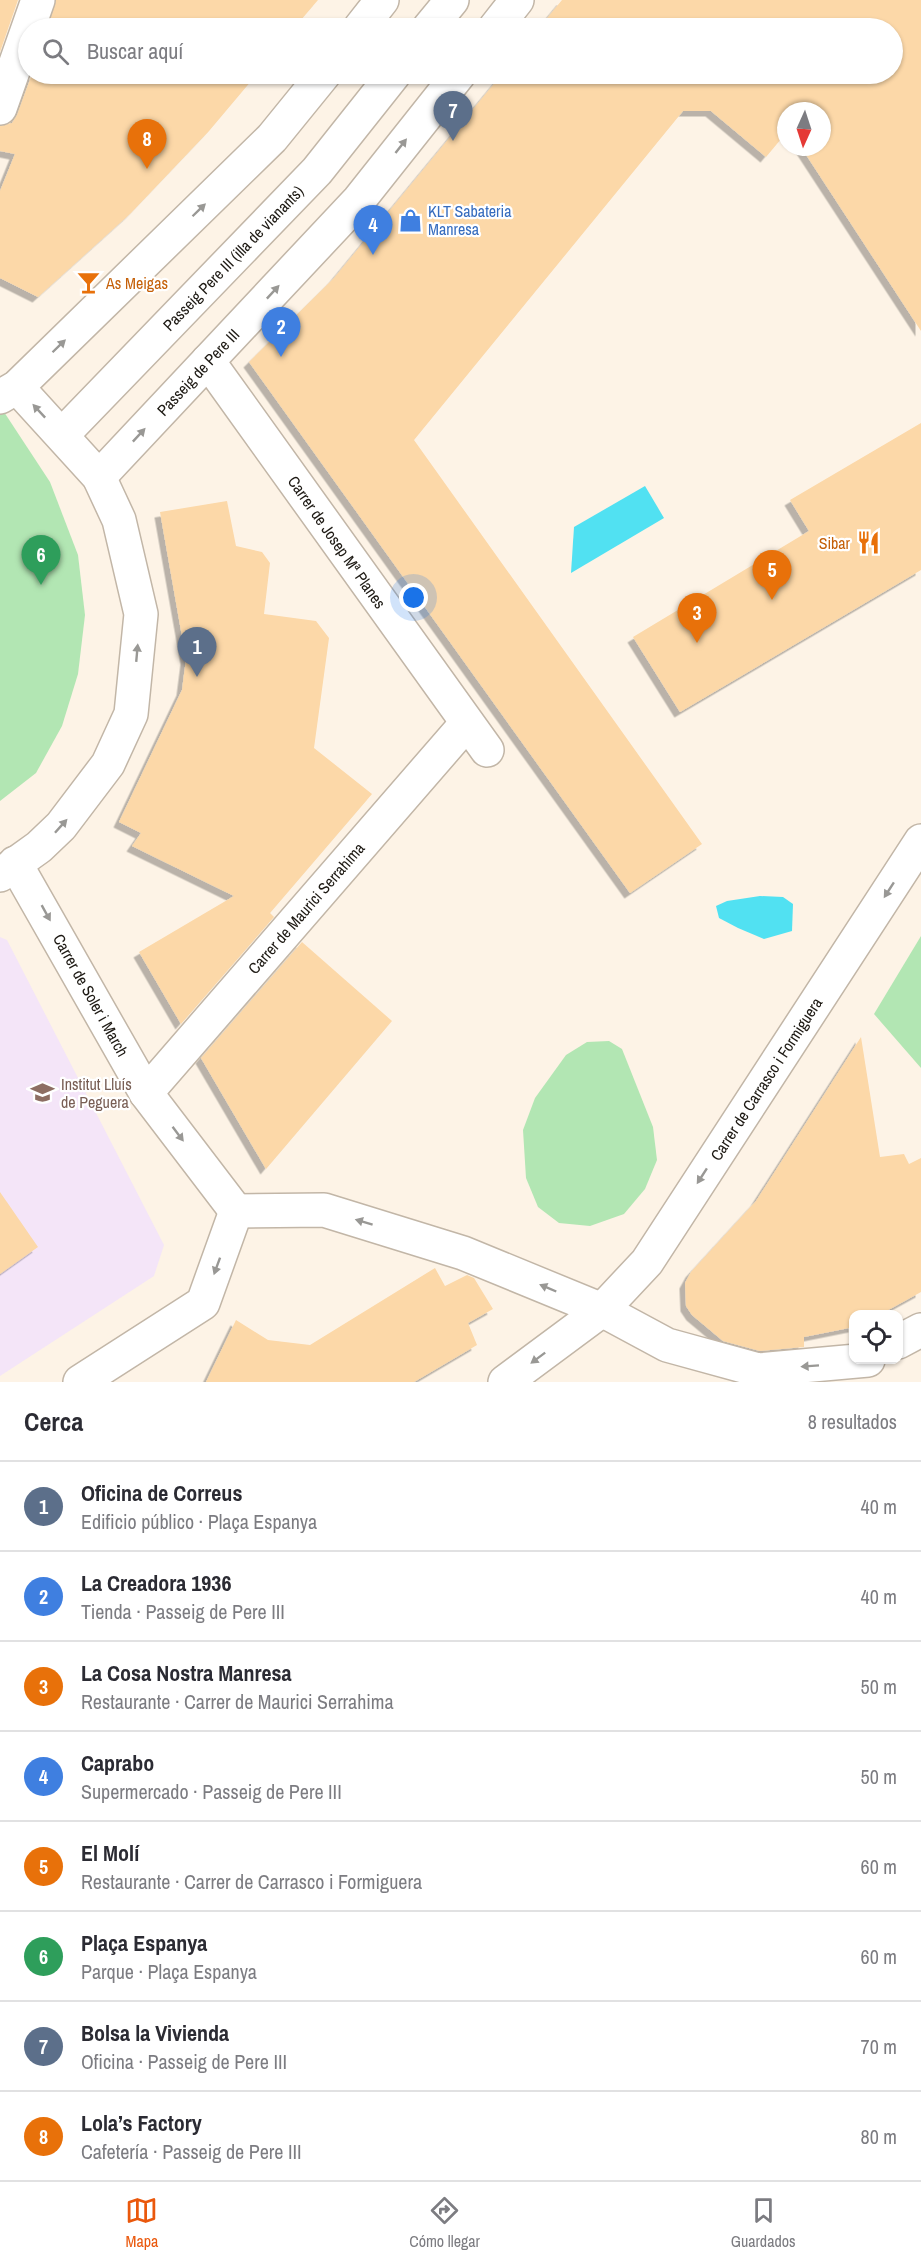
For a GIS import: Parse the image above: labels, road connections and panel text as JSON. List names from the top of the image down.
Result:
{
  "streets": {
    "street": [
      "Passeig Pere III (illa de vianants)",
      "Passeig de Pere III",
      "Carrer de Josep Mª Planes",
      "Carrer de Maurici Serrahima",
      "Carrer de Soler i March",
      "Carrer de Carrasco i Formiguera"
    ]
  },
  "crossings": [
    ["Passeig de Pere III", "Carrer de Josep Mª Planes"],
    ["Carrer de Josep Mª Planes", "Carrer de Maurici Serrahima"],
    ["Carrer de Maurici Serrahima", "Carrer de Soler i March"]
  ],
  "one_way": ["Carrer de Soler i March", "Carrer de Carrasco i Formiguera"],
  "places": {
    "shop": ["KLT Sabateria Manresa"],
    "bar": ["As Meigas"],
    "restaurant": ["Sibar"],
    "school or university": ["Institut Lluís de Peguera"]
  },
  "north": "bottom",
  "page": {
    "search": "Buscar aquí",
    "pins": [
      "7",
      "8",
      "4",
      "2",
      "6",
      "5",
      "3",
      "1"
    ],
    "heading": ["Cerca", "8 resultados"],
    "list": [
      {
        "mark": "1",
        "name": "Oficina de Correus",
        "note": "Edificio público · Plaça Espanya",
        "value": "40 m"
      },
      {
        "mark": "2",
        "name": "La Creadora 1936",
        "note": "Tienda · Passeig de Pere III",
        "value": "40 m"
      },
      {
        "mark": "3",
        "name": "La Cosa Nostra Manresa",
        "note": "Restaurante · Carrer de Maurici Serrahima",
        "value": "50 m"
      },
      {
        "mark": "4",
        "name": "Caprabo",
        "note": "Supermercado · Passeig de Pere III",
        "value": "50 m"
      },
      {
        "mark": "5",
        "name": "El Molí",
        "note": "Restaurante · Carrer de Carrasco i Formiguera",
        "value": "60 m"
      },
      {
        "mark": "6",
        "name": "Plaça Espanya",
        "note": "Parque · Plaça Espanya",
        "value": "60 m"
      },
      {
        "mark": "7",
        "name": "Bolsa la Vivienda",
        "note": "Oficina · Passeig de Pere III",
        "value": "70 m"
      },
      {
        "mark": "8",
        "name": "Lola’s Factory",
        "note": "Cafetería · Passeig de Pere III",
        "value": "80 m"
      }
    ],
    "nav": ["Mapa", "Cómo llegar", "Guardados"]
  }
}
